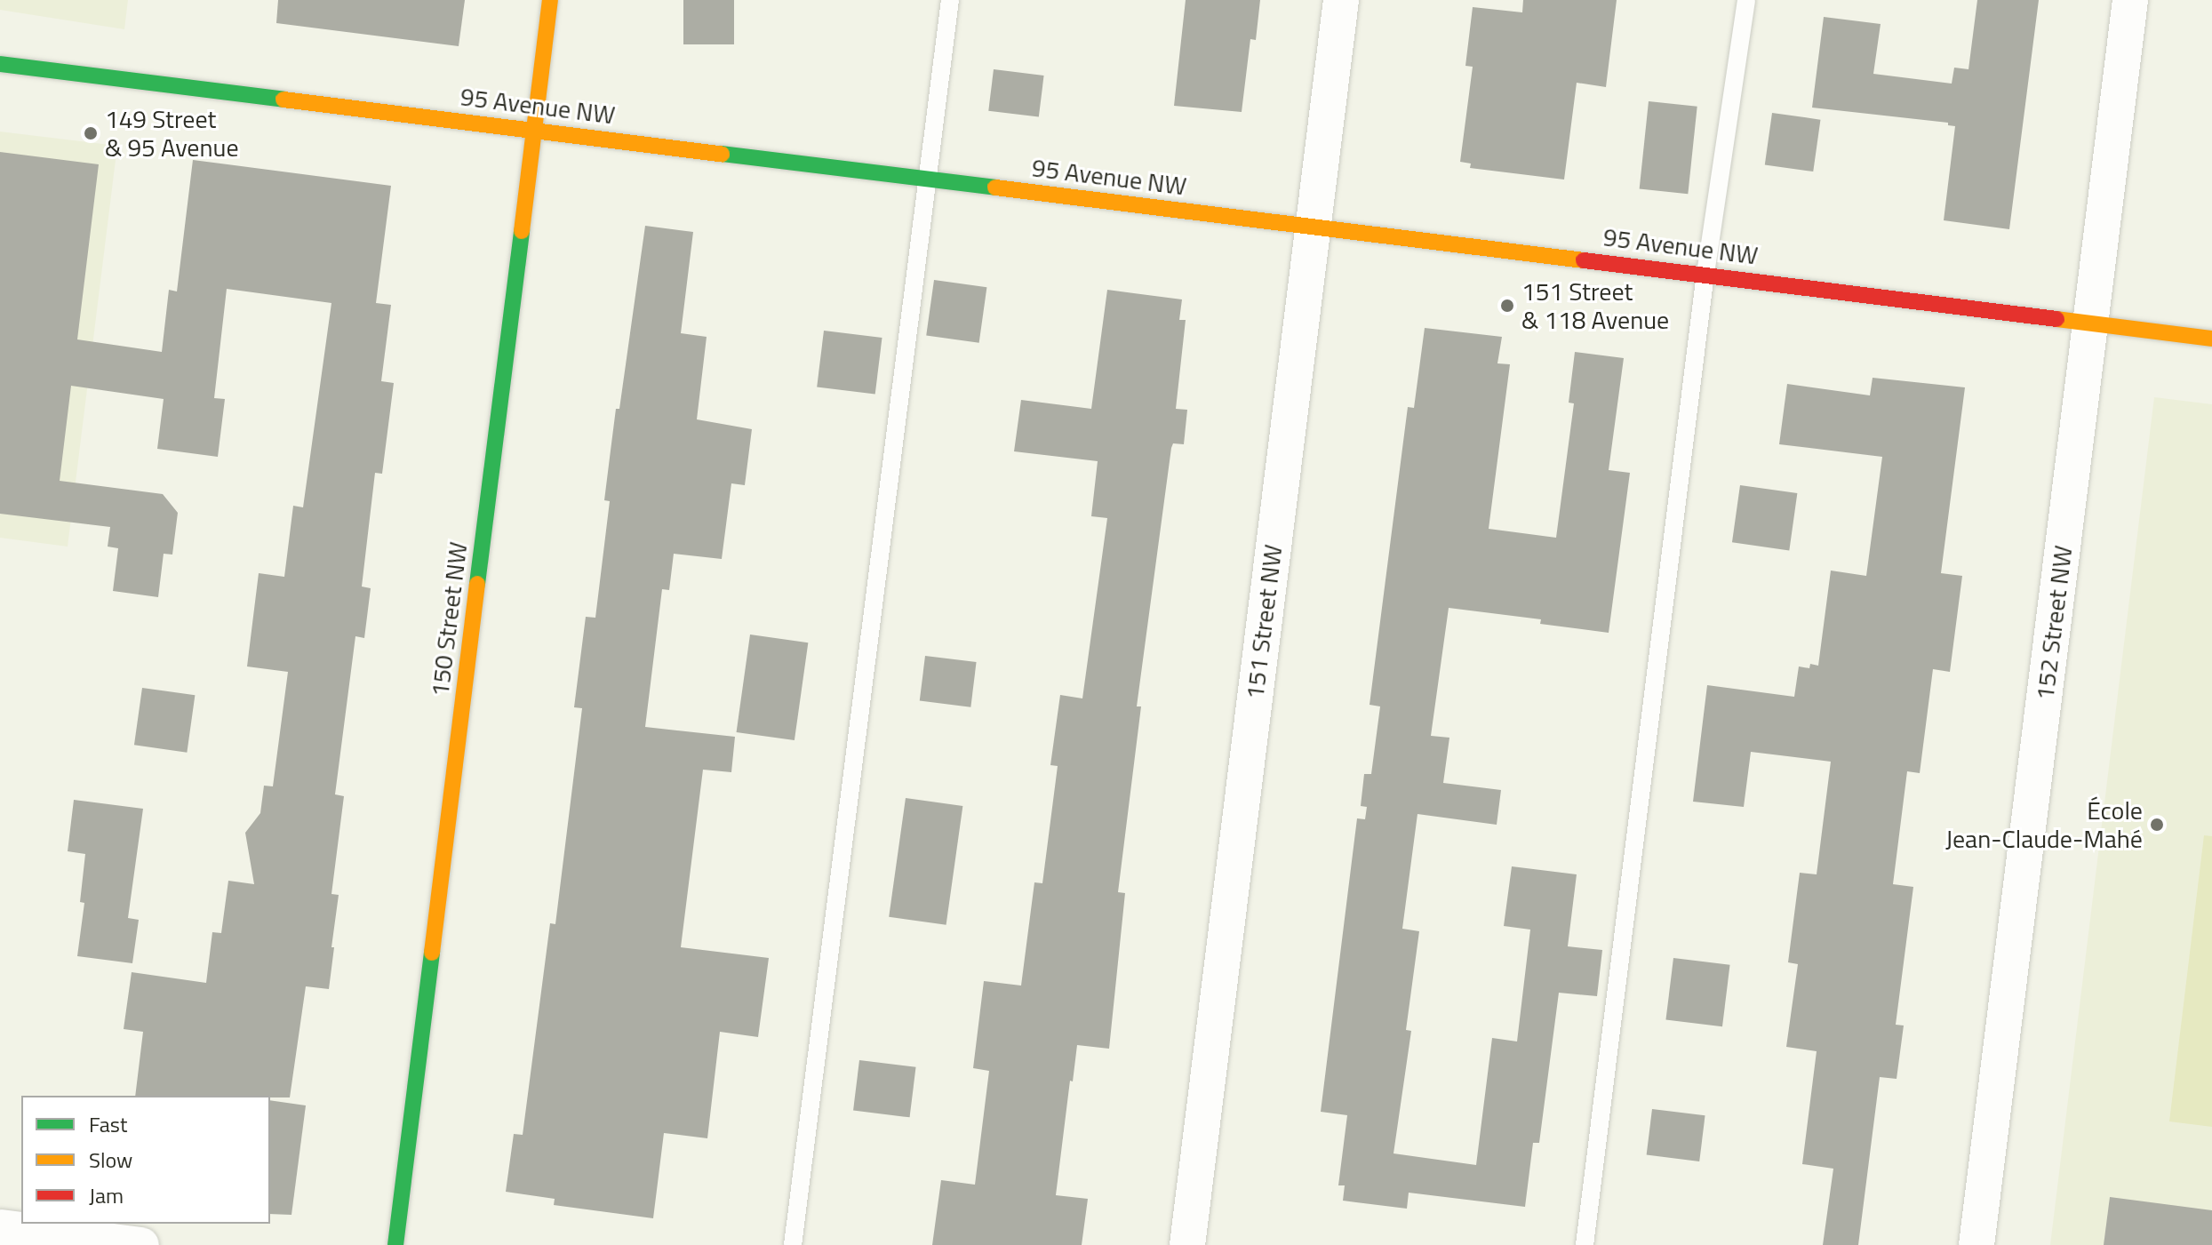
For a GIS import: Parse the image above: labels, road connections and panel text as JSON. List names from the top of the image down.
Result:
{
  "streets": {
    "main road": ["95 Avenue NW", "150 Street NW"],
    "street": ["151 Street NW", "152 Street NW"]
  },
  "crossings": [
    ["95 Avenue NW", "150 Street NW"],
    ["95 Avenue NW", "151 Street NW"],
    ["95 Avenue NW", "152 Street NW"]
  ],
  "places": ["149 Street & 95 Avenue", "151 Street & 118 Avenue", "École Jean-Claude-Mahé"],
  "legend": ["Fast", "Slow", "Jam"]
}
